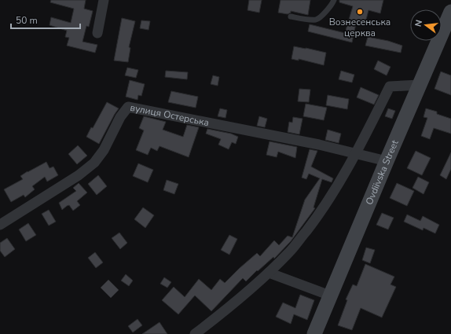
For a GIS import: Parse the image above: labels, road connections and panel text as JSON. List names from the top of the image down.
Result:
{
  "streets": {
    "main road": ["Ovdiivska Street"],
    "street": ["вулиця Остерська"]
  },
  "crossings": [
    ["вулиця Остерська", "Ovdiivska Street"]
  ],
  "places": ["Вознесенська церква"],
  "scale_bar": "50 m",
  "north": "left"
}
